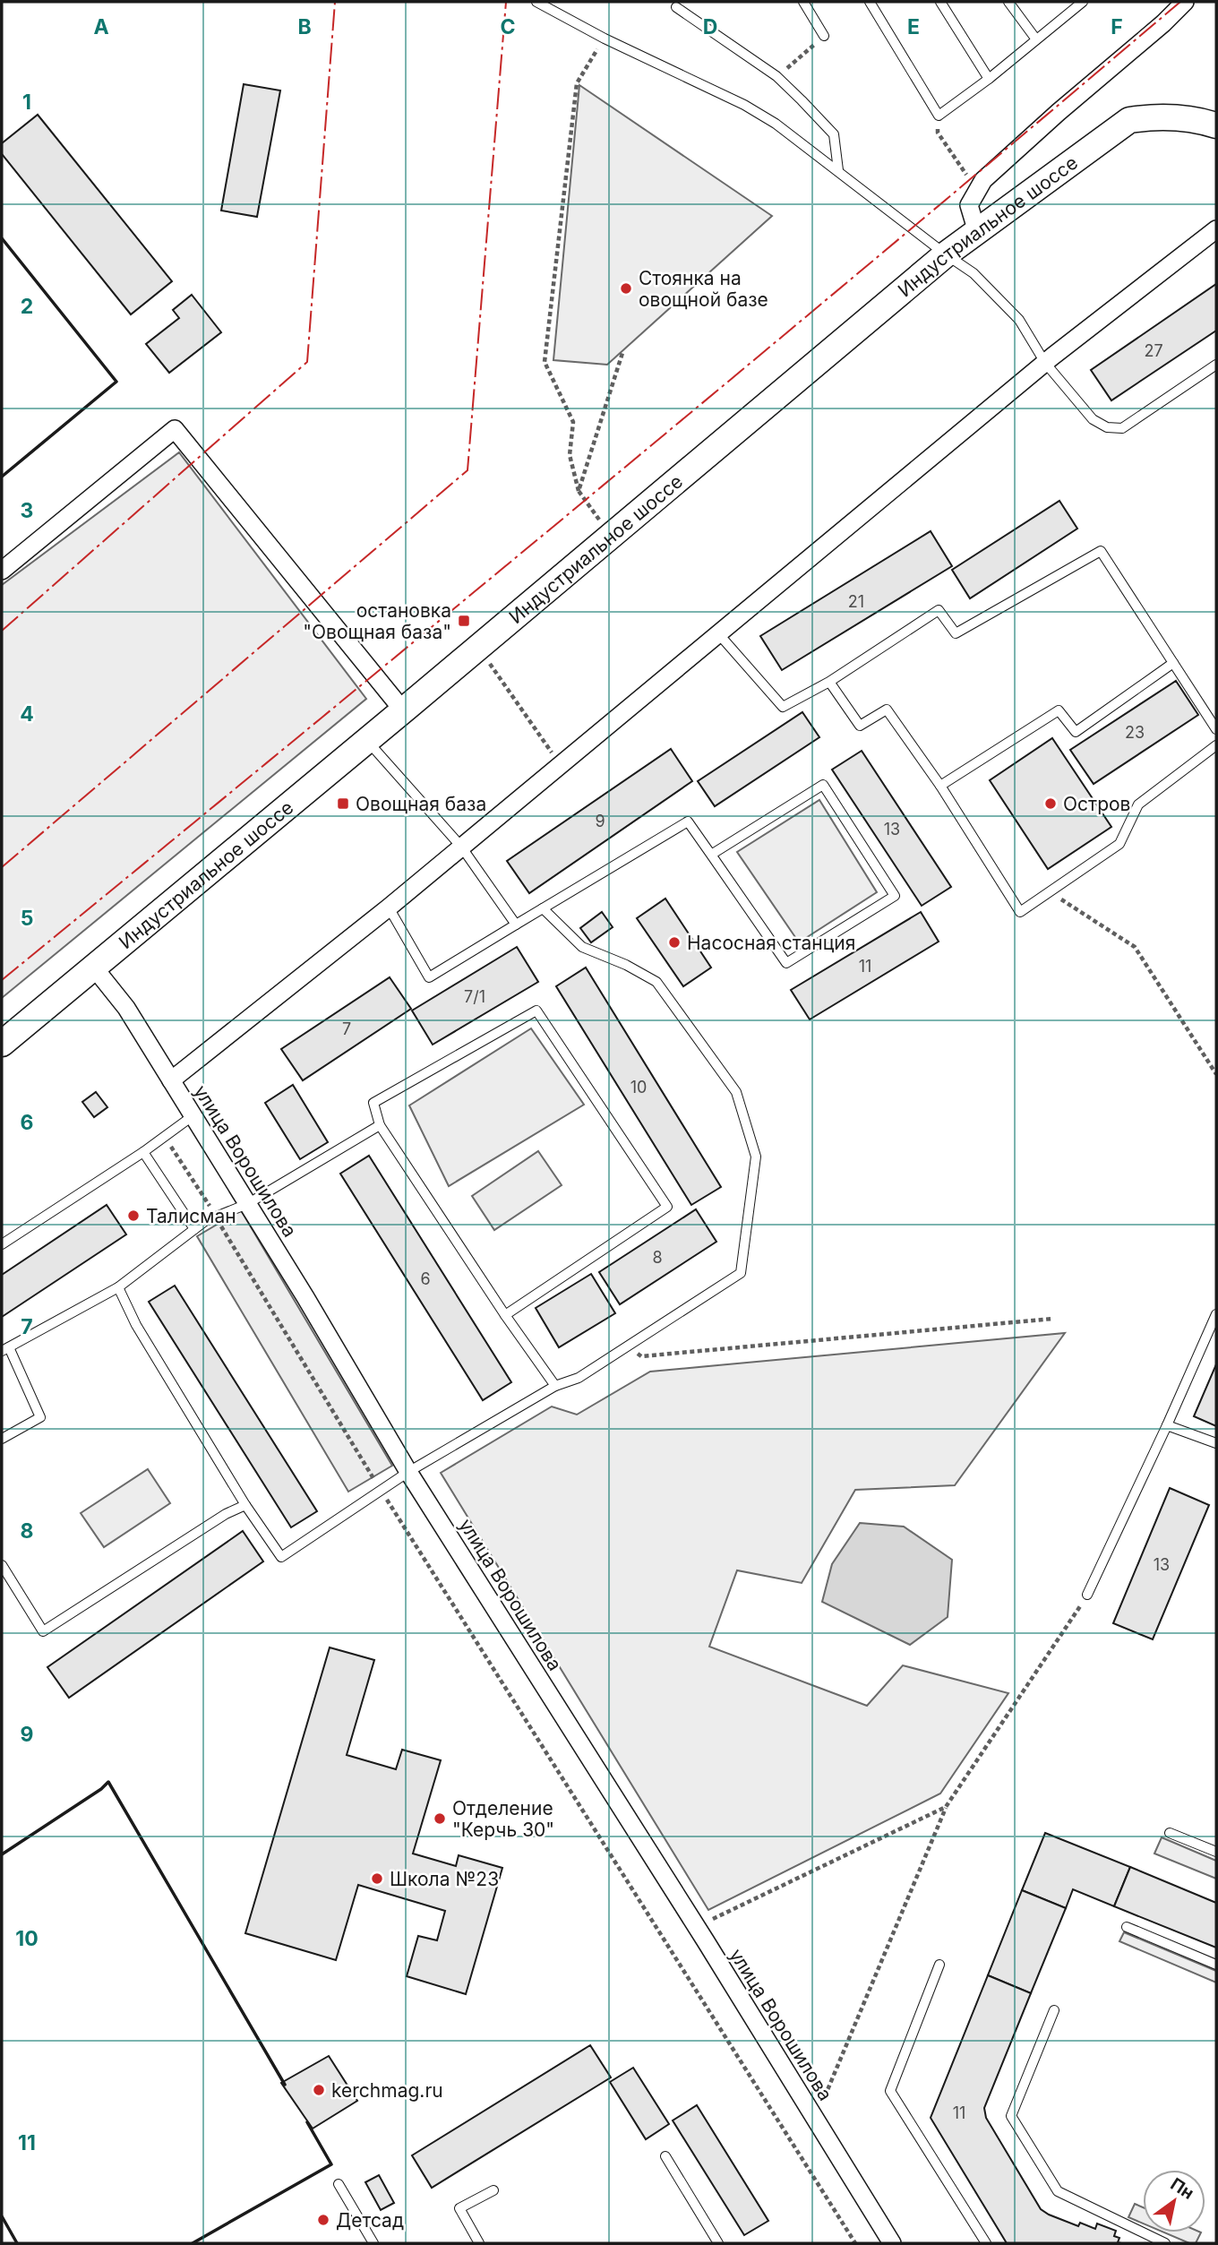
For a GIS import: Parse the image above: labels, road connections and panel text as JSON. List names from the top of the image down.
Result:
{
  "streets": {
    "main road": ["Индустриальное шоссе"],
    "street": ["улица Ворошилова"]
  },
  "crossings": [
    ["Индустриальное шоссе", "улица Ворошилова"]
  ],
  "places": {
    "other": [
      "Стоянка на овощной базе",
      "Остров",
      "Насосная станция",
      "Талисман",
      "Отделение \"Керчь 30\"",
      "Школа №23",
      "kerchmag.ru",
      "Детсад"
    ],
    "transit": ["остановка \"Овощная база\"", "Овощная база"]
  },
  "house_numbers": [
    "27",
    "21",
    "23",
    "9",
    "13",
    "11",
    "7/1",
    "7",
    "10",
    "8",
    "6",
    "13",
    "11"
  ],
  "north": "top right",
  "grid": {
    "columns": [
      "A",
      "B",
      "C",
      "D",
      "E",
      "F"
    ],
    "rows": [
      "1",
      "2",
      "3",
      "4",
      "5",
      "6",
      "7",
      "8",
      "9",
      "10",
      "11"
    ]
  }
}
